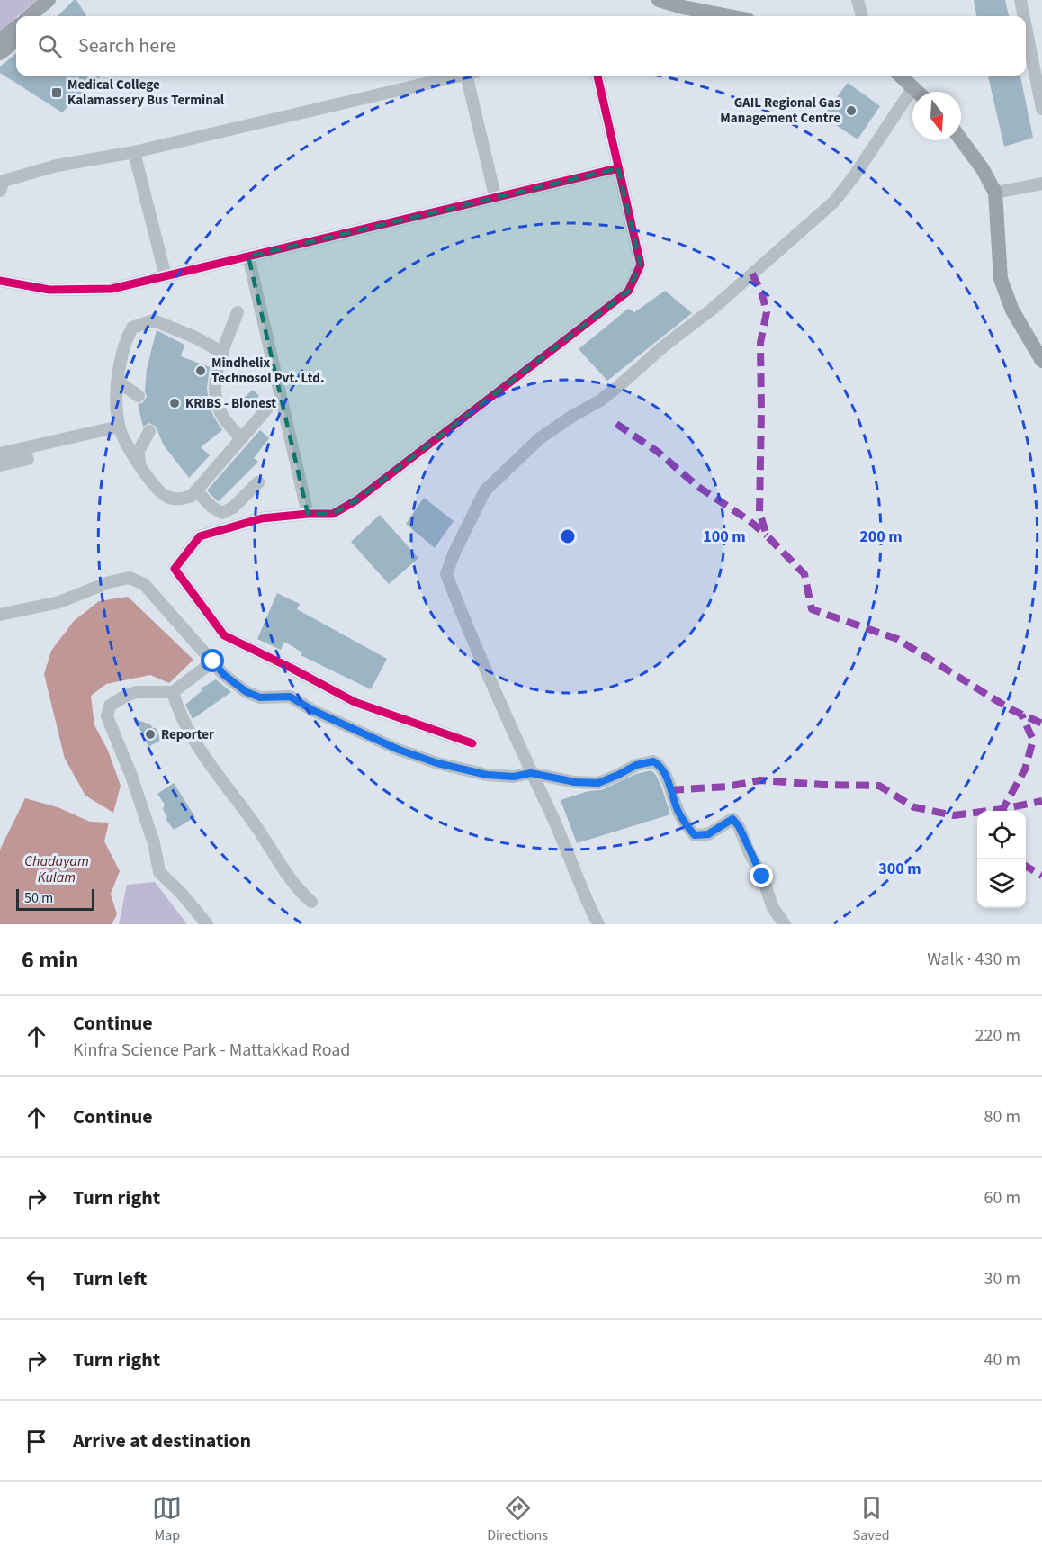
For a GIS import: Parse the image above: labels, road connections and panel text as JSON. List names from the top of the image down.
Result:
{
  "water": ["Chadayam Kulam"],
  "places": {
    "transit": ["Medical College Kalamassery Bus Terminal"],
    "other": [
      "GAIL Regional Gas Management Centre",
      "Mindhelix Technosol Pvt. Ltd.",
      "KRIBS - Bionest",
      "Reporter"
    ]
  },
  "scale_bar": "50 m",
  "north": "bottom",
  "page": {
    "search": "Search here",
    "scale": "50 m",
    "heading": ["6 min", "Walk · 430 m"],
    "list": [
      ["Continue", "Kinfra Science Park - Mattakkad Road", "220 m"],
      ["Continue", "80 m"],
      ["Turn right", "60 m"],
      ["Turn left", "30 m"],
      ["Turn right", "40 m"],
      "Arrive at destination"
    ],
    "nav": ["Map", "Directions", "Saved"]
  },
  "rings": ["100 m", "200 m", "300 m"]
}
